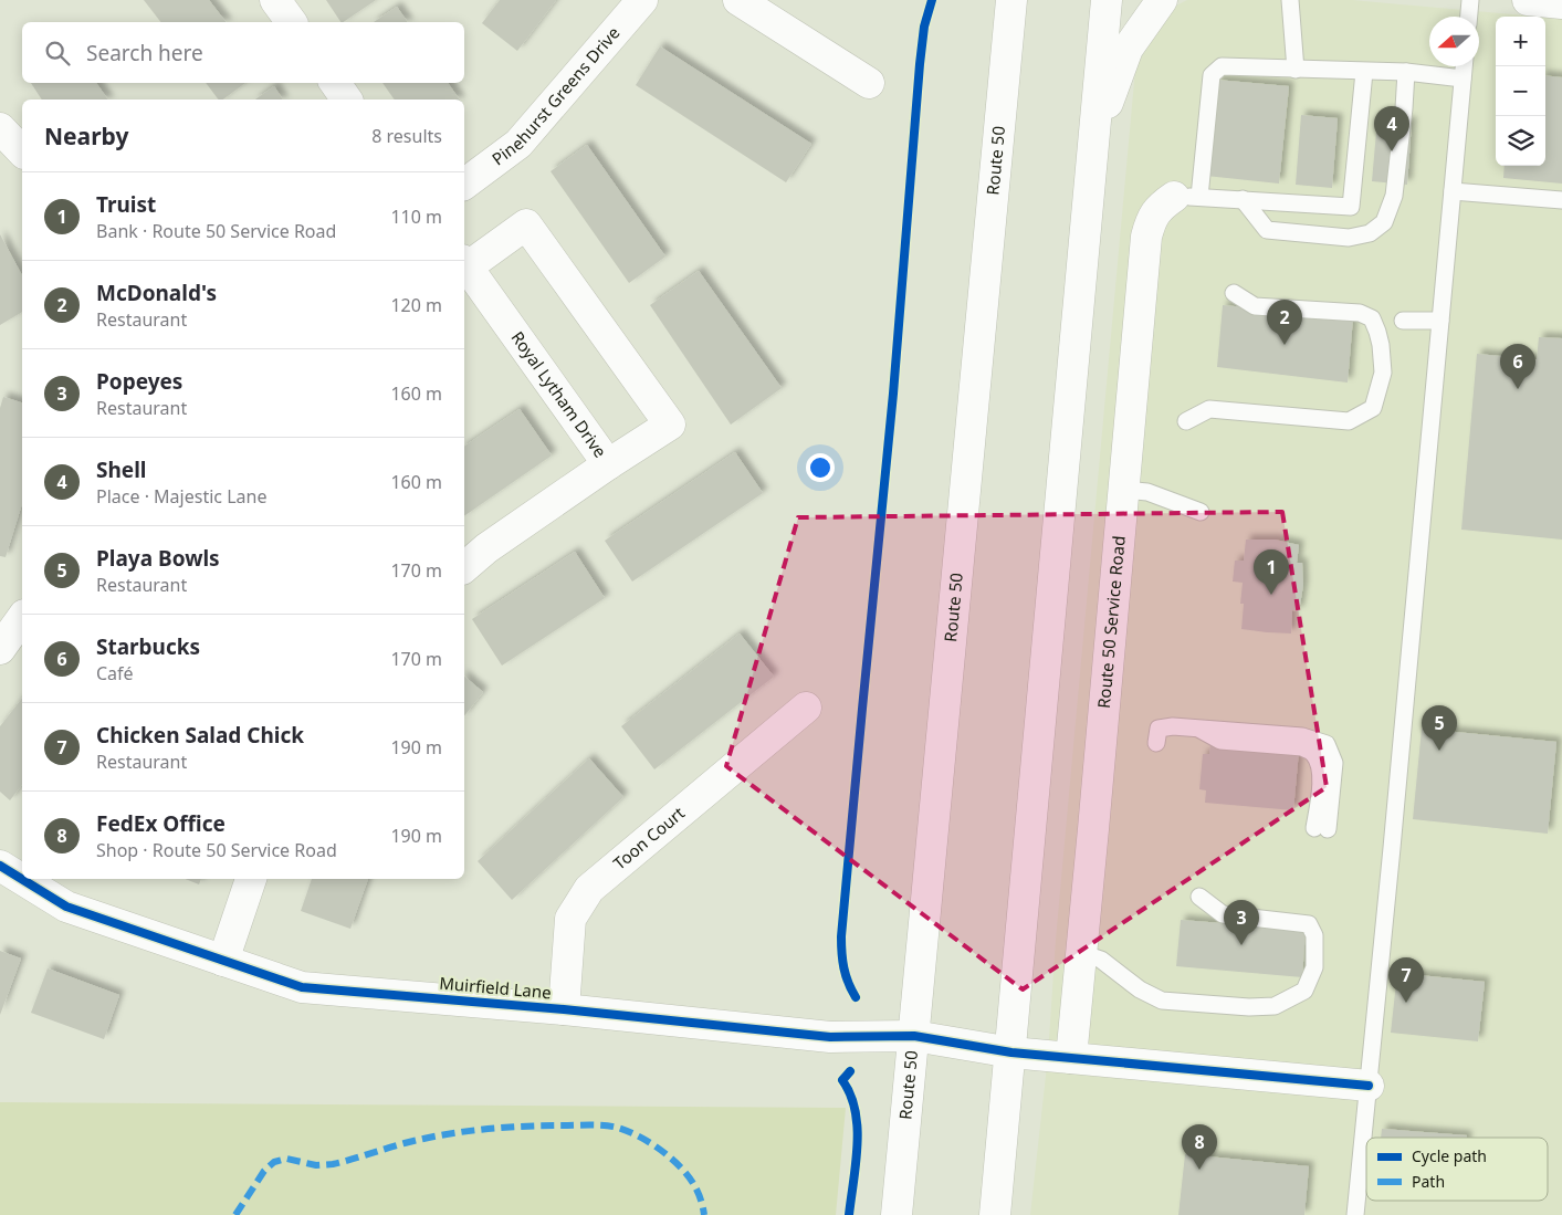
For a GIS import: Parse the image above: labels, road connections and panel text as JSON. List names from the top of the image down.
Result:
{
  "streets": {
    "main road": [
      "Pinehurst Greens Drive",
      "Route 50",
      "Royal Lytham Drive",
      "Route 50 Service Road",
      "Toon Court",
      "Muirfield Lane"
    ]
  },
  "crossings": [
    ["Route 50", "Muirfield Lane"],
    ["Route 50 Service Road", "Muirfield Lane"],
    ["Toon Court", "Muirfield Lane"]
  ],
  "legend": ["Cycle path", "Path"],
  "north": "left",
  "page": {
    "map_buttons": ["+", "−"],
    "search": "Search here",
    "heading": ["Nearby", "8 results"],
    "pins": [
      "4",
      "2",
      "6",
      "1",
      "5",
      "3",
      "7",
      "8"
    ],
    "list": [
      {
        "mark": "1",
        "name": "Truist",
        "note": "Bank · Route 50 Service Road",
        "value": "110 m"
      },
      {
        "mark": "2",
        "name": "McDonald's",
        "note": "Restaurant",
        "value": "120 m"
      },
      {
        "mark": "3",
        "name": "Popeyes",
        "note": "Restaurant",
        "value": "160 m"
      },
      {
        "mark": "4",
        "name": "Shell",
        "note": "Place · Majestic Lane",
        "value": "160 m"
      },
      {
        "mark": "5",
        "name": "Playa Bowls",
        "note": "Restaurant",
        "value": "170 m"
      },
      {
        "mark": "6",
        "name": "Starbucks",
        "note": "Café",
        "value": "170 m"
      },
      {
        "mark": "7",
        "name": "Chicken Salad Chick",
        "note": "Restaurant",
        "value": "190 m"
      },
      {
        "mark": "8",
        "name": "FedEx Office",
        "note": "Shop · Route 50 Service Road",
        "value": "190 m"
      }
    ]
  }
}
